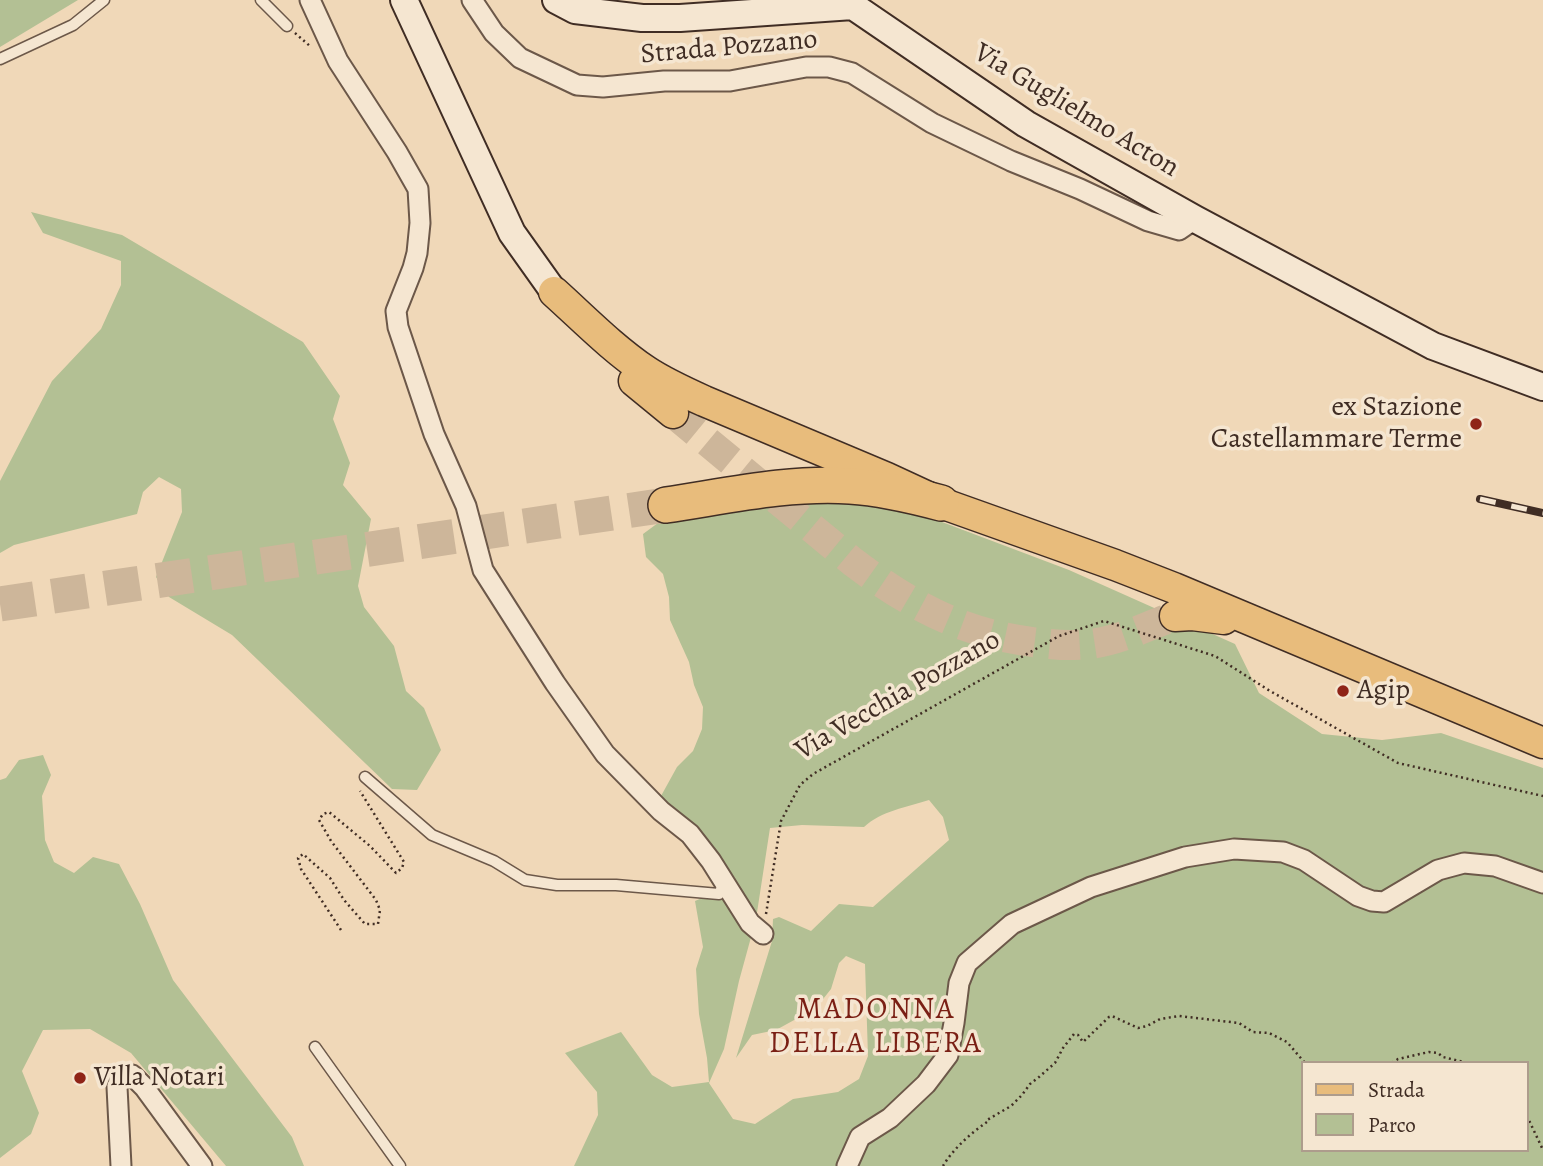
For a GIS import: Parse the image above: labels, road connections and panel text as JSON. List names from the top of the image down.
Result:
{
  "streets": {
    "street": ["Strada Pozzano", "Via Guglielmo Acton"],
    "path": ["Via Vecchia Pozzano"]
  },
  "crossings": [
    ["Strada Pozzano", "Via Guglielmo Acton"]
  ],
  "districts": ["MADONNA DELLA LIBERA"],
  "places": ["ex Stazione Castellammare Terme", "Agip", "Villa Notari"],
  "legend": ["Strada", "Parco"]
}
